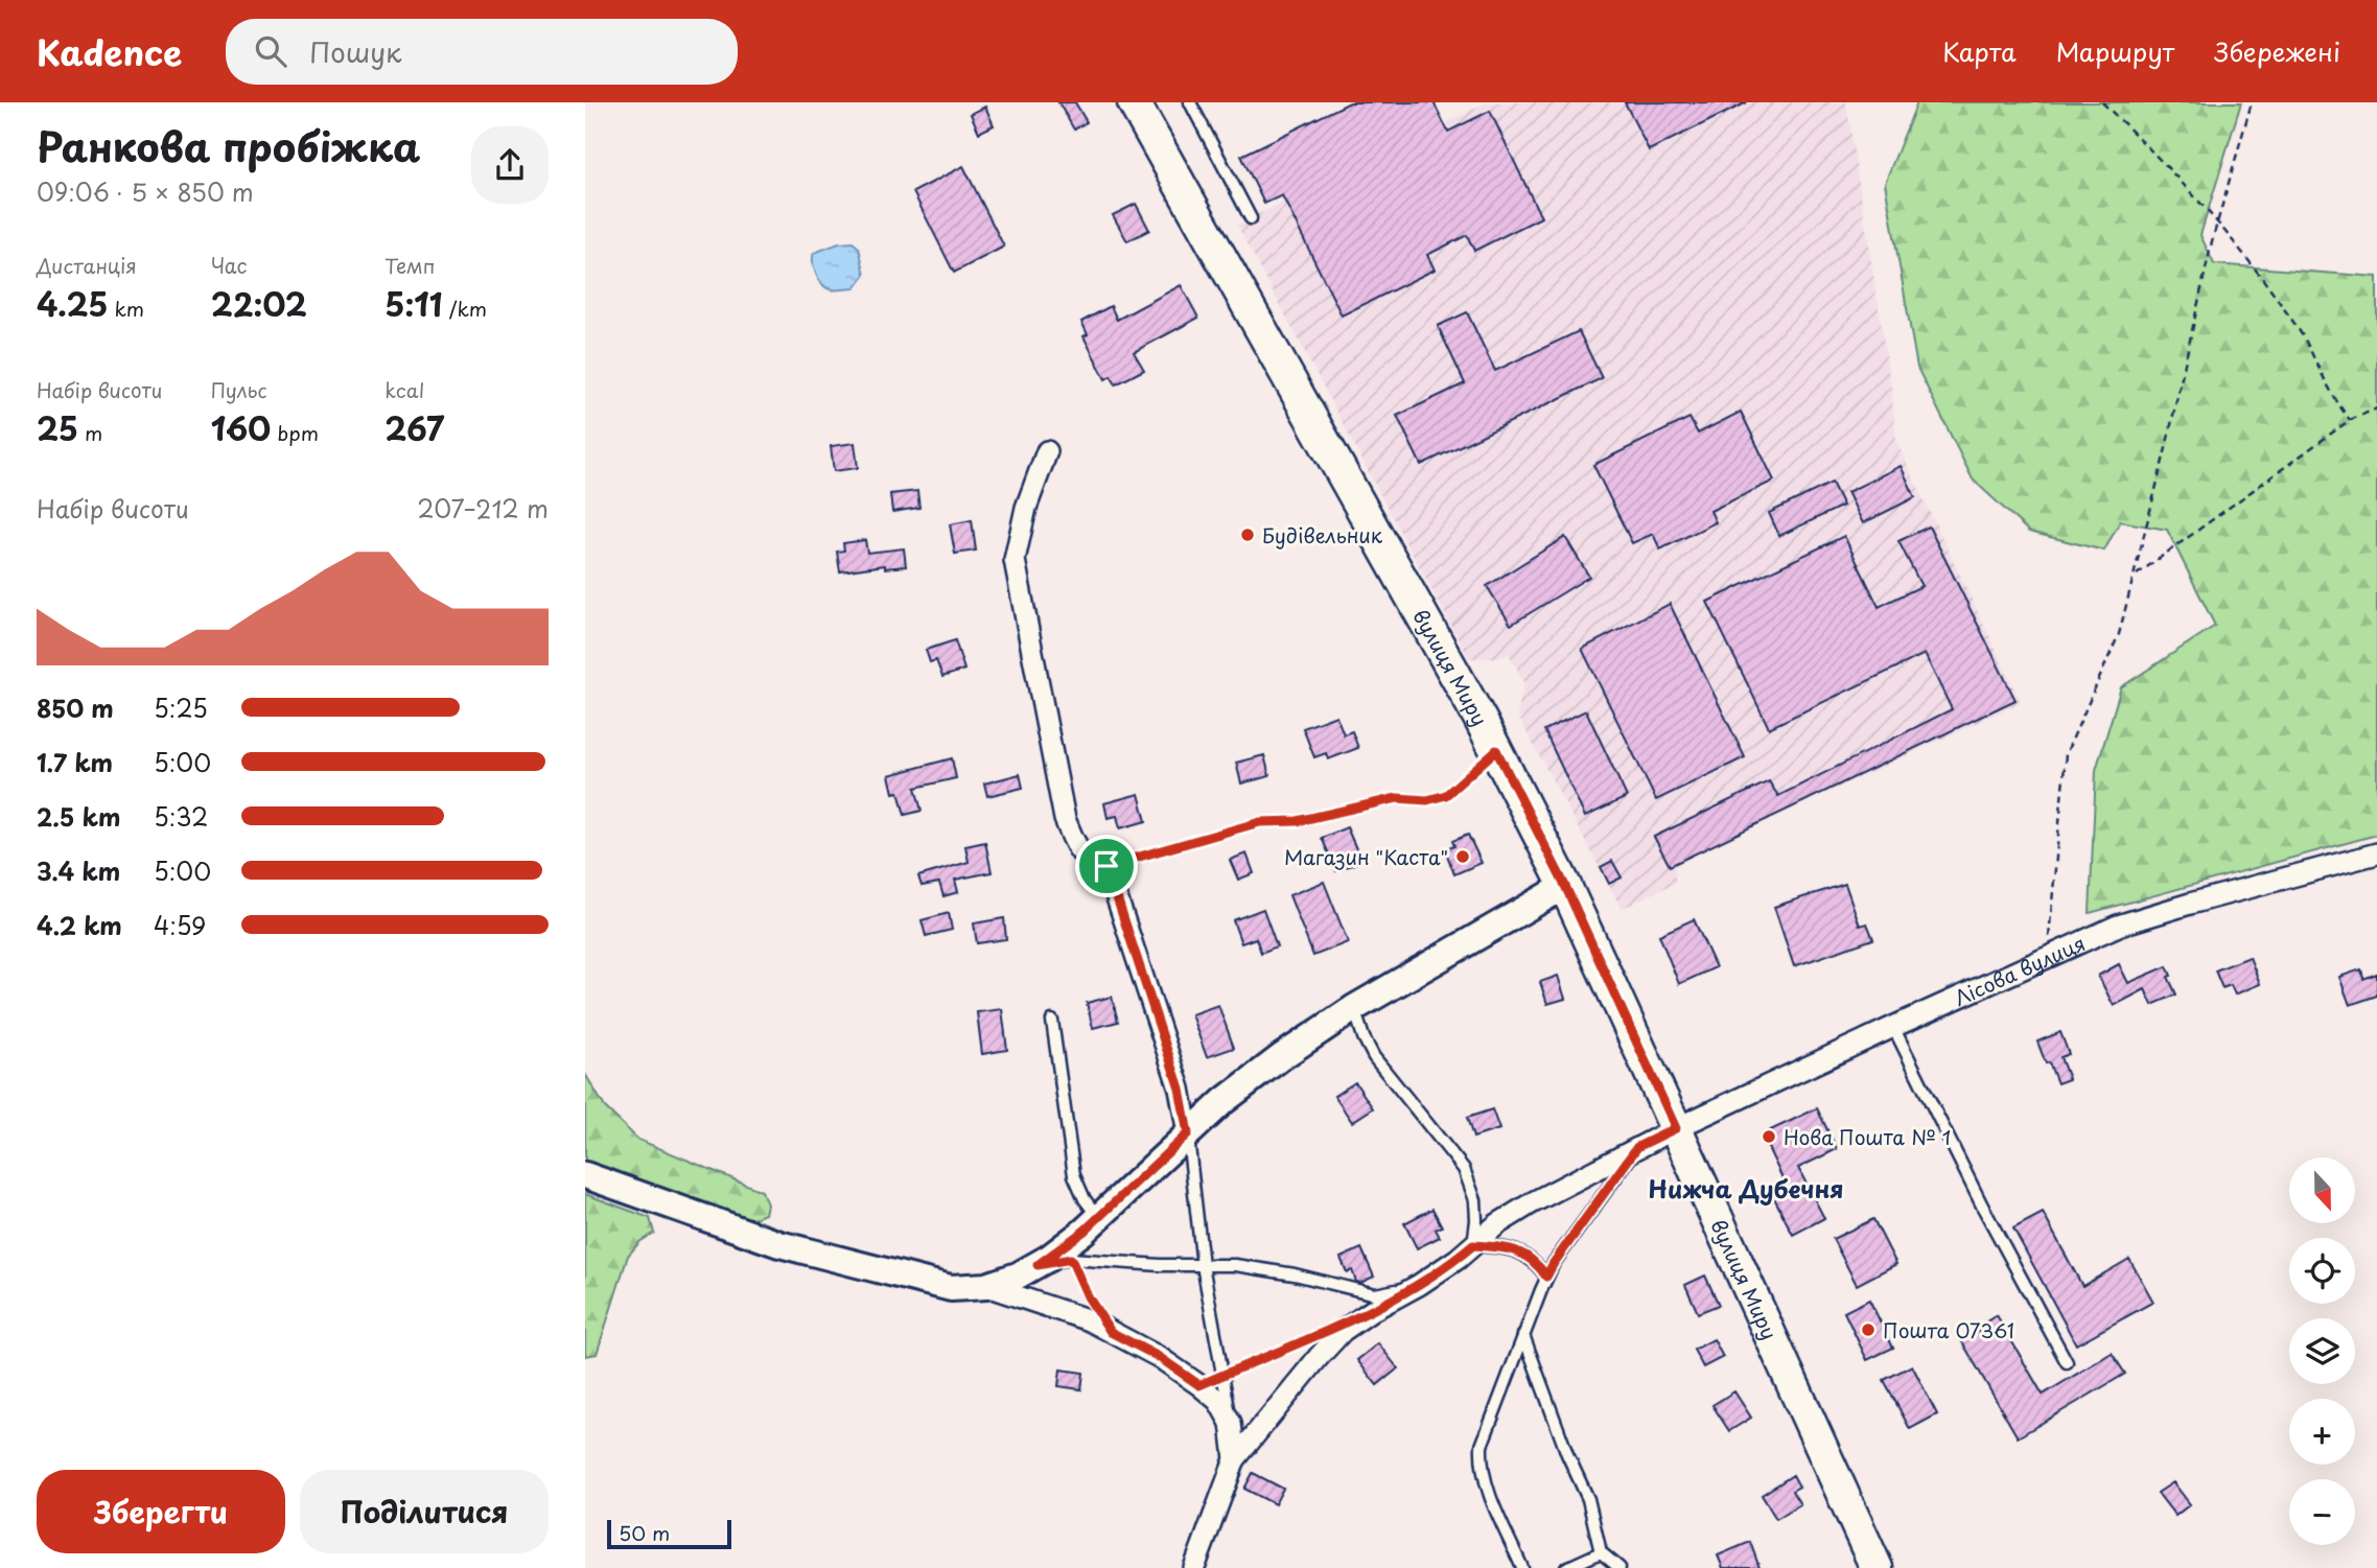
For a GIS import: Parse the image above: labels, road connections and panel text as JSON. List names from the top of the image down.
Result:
{
  "streets": {
    "main road": ["вулиця Миру"],
    "street": ["Лісова вулиця"]
  },
  "crossings": [
    ["вулиця Миру", "Лісова вулиця"]
  ],
  "districts": ["Нижча Дубечня"],
  "places": [
    "Будівельник",
    "Магазин \"Каста\"",
    "Нова Пошта № 1",
    "Пошта 07361"
  ],
  "scale_bar": "50 m",
  "north": "bottom",
  "page": {
    "header": "Kadence",
    "search": "Пошук",
    "nav": ["Карта", "Маршрут", "Збережені"],
    "heading": ["Ранкова пробіжка", "09:06 · 5 × 850 m"],
    "stats": [
      ["Дистанція", "4.25 km"],
      ["Час", "22:02"],
      ["Темп", "5:11 /km"],
      ["Набір висоти", "25 m"],
      ["Пульс", "160 bpm"],
      ["kcal", "267"]
    ],
    "chart": ["Набір висоти", "207–212 m"],
    "list": [
      {
        "name": "850 m",
        "note": "5:25"
      },
      {
        "name": "1.7 km",
        "note": "5:00"
      },
      {
        "name": "2.5 km",
        "note": "5:32"
      },
      {
        "name": "3.4 km",
        "note": "5:00"
      },
      {
        "name": "4.2 km",
        "note": "4:59"
      }
    ],
    "map_buttons": ["+", "−"],
    "buttons": ["Зберегти", "Поділитися"],
    "scale": "50 m"
  }
}
